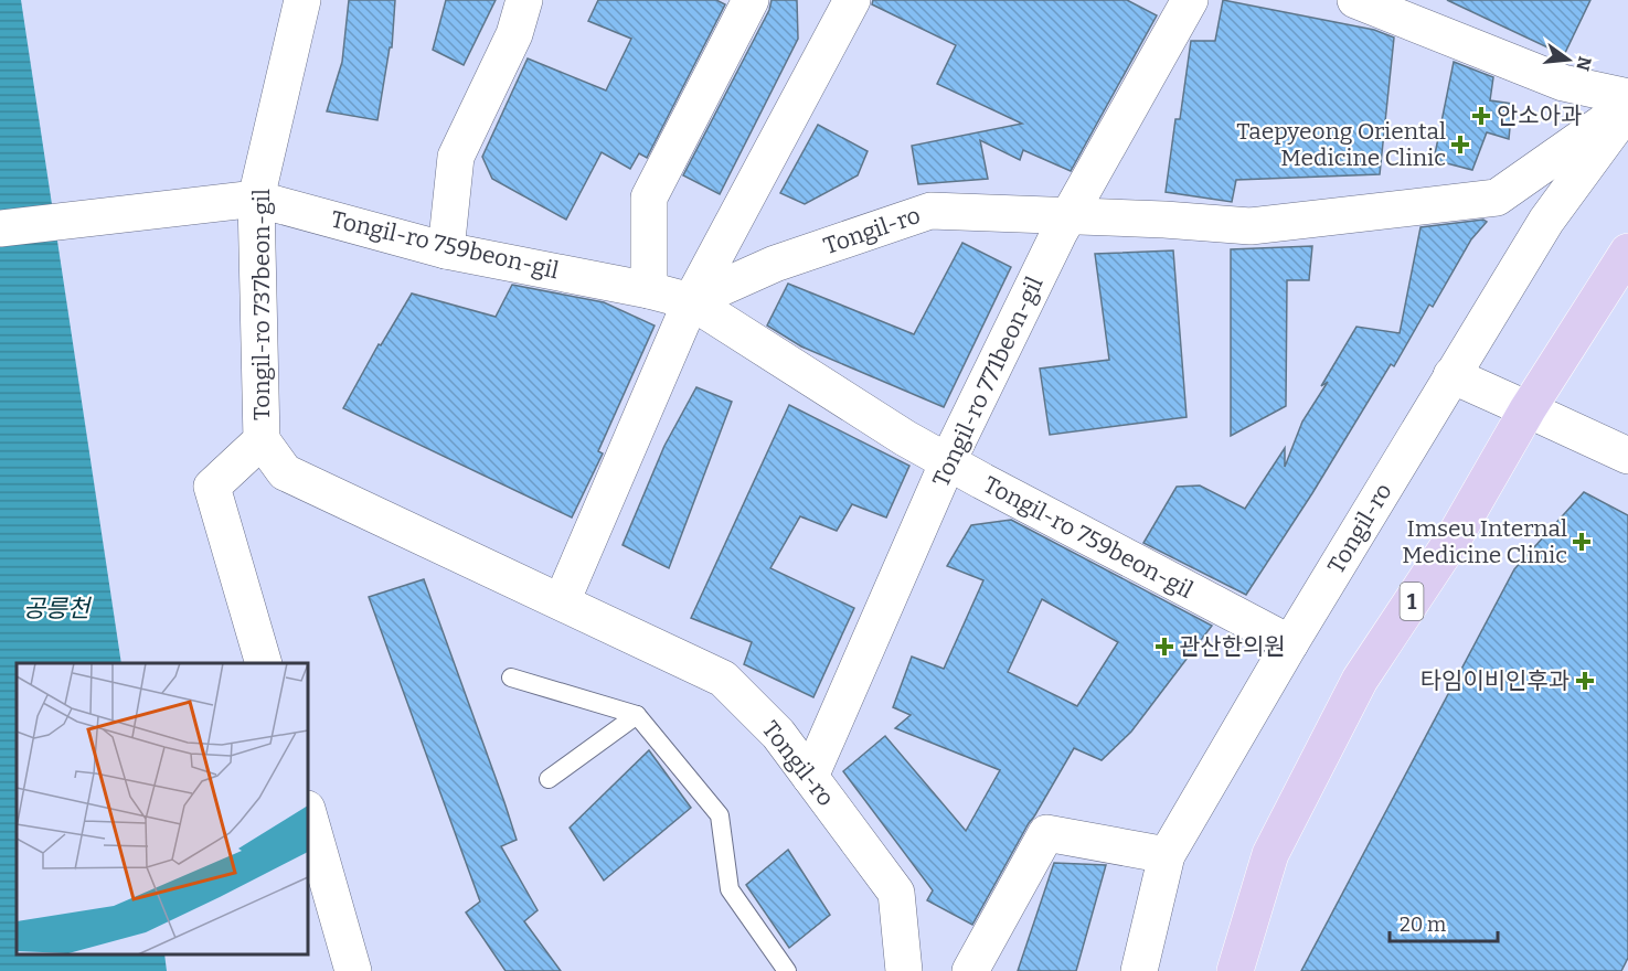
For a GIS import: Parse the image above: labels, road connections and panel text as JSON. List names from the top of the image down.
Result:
{
  "streets": {
    "main road": ["1"],
    "street": [
      "Tongil-ro",
      "Tongil-ro 759beon-gil",
      "Tongil-ro 737beon-gil",
      "Tongil-ro 771beon-gil"
    ]
  },
  "crossings": [
    ["Tongil-ro", "Tongil-ro 759beon-gil"],
    ["Tongil-ro", "Tongil-ro 737beon-gil"],
    ["Tongil-ro", "Tongil-ro 771beon-gil"],
    ["Tongil-ro 759beon-gil", "Tongil-ro 737beon-gil"],
    ["Tongil-ro 759beon-gil", "Tongil-ro 771beon-gil"]
  ],
  "water": ["공릉천"],
  "places": {
    "health": [
      "안소아과",
      "Taepyeong Oriental Medicine Clinic",
      "Imseu Internal Medicine Clinic",
      "관산한의원",
      "타임이비인후과"
    ]
  },
  "scale_bar": "20 m",
  "north": "right"
}
